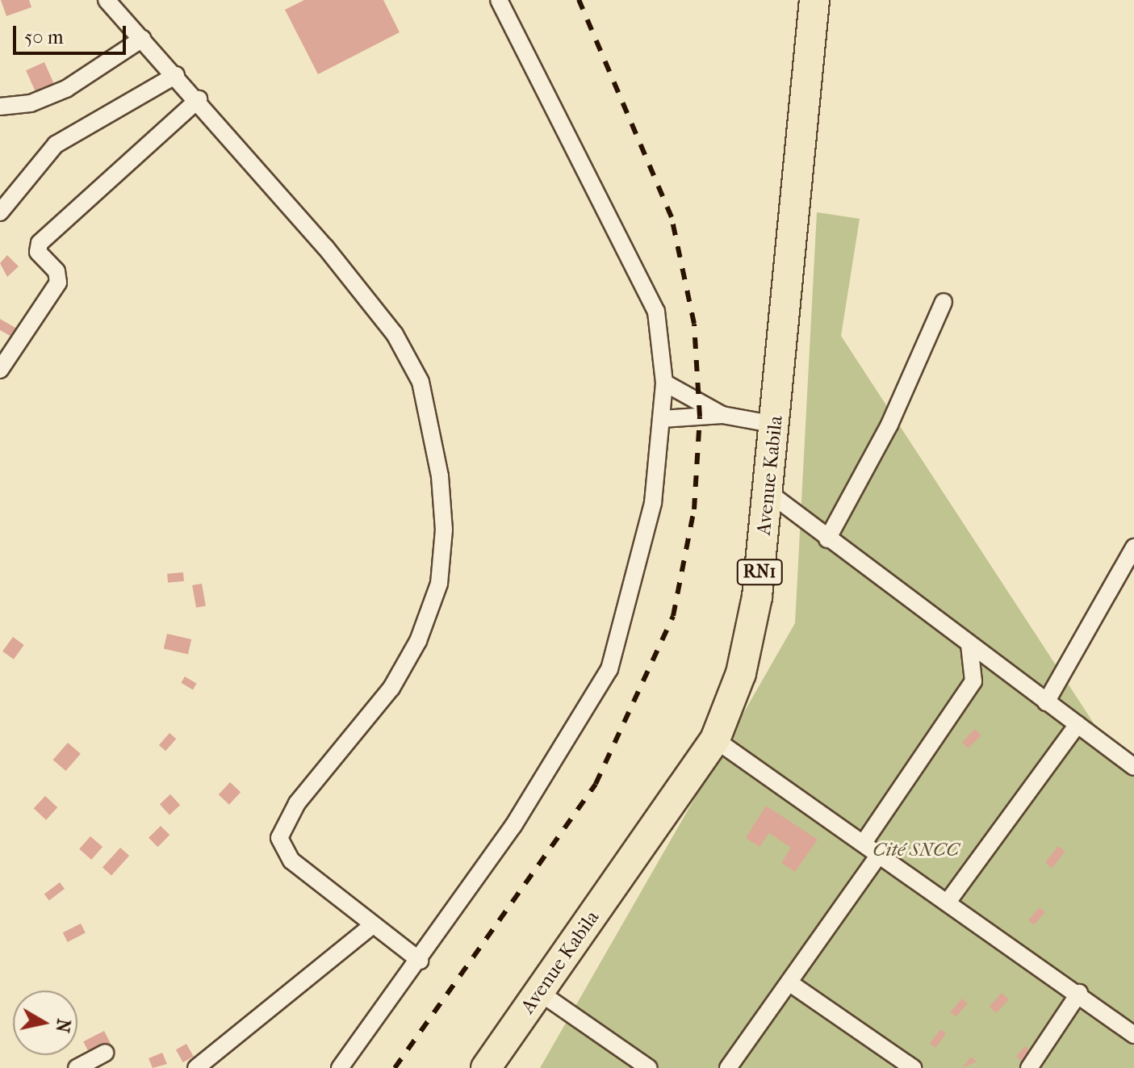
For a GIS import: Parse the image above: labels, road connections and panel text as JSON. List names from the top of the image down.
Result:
{
  "streets": {
    "highway": ["Avenue Kabila", "RN1"]
  },
  "parks": ["Cité SNCC"],
  "scale_bar": "50 m",
  "north": "right"
}
